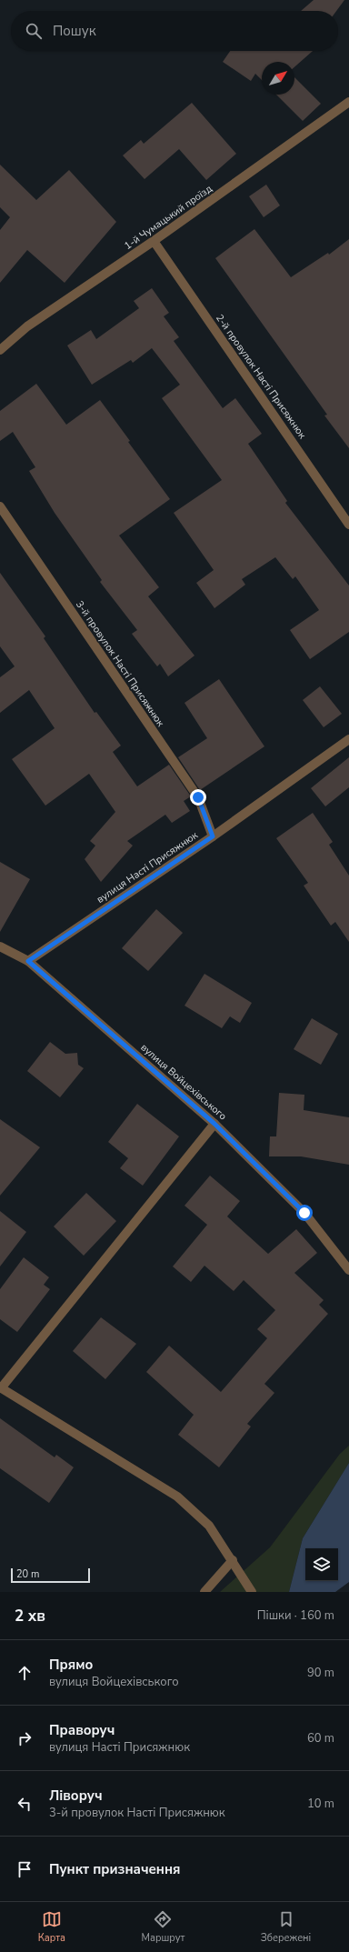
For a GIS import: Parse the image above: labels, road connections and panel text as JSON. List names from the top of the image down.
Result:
{
  "streets": {
    "street": [
      "1-й Чумацький проїзд",
      "2-й провулок Насті Присяжнюк",
      "3-й провулок Насті Присяжнюк",
      "вулиця Насті Присяжнюк",
      "вулиця Войцехівського"
    ]
  },
  "crossings": [
    ["1-й Чумацький проїзд", "2-й провулок Насті Присяжнюк"],
    ["3-й провулок Насті Присяжнюк", "вулиця Насті Присяжнюк"],
    ["вулиця Насті Присяжнюк", "вулиця Войцехівського"]
  ],
  "scale_bar": "20 m",
  "north": "top right",
  "page": {
    "search": "Пошук",
    "scale": "20 m",
    "heading": ["2 хв", "Пішки · 160 m"],
    "list": [
      ["Прямо", "вулиця Войцехівського", "90 m"],
      ["Праворуч", "вулиця Насті Присяжнюк", "60 m"],
      ["Ліворуч", "3-й провулок Насті Присяжнюк", "10 m"],
      "Пункт призначення"
    ],
    "nav": ["Карта", "Маршрут", "Збережені"]
  }
}
